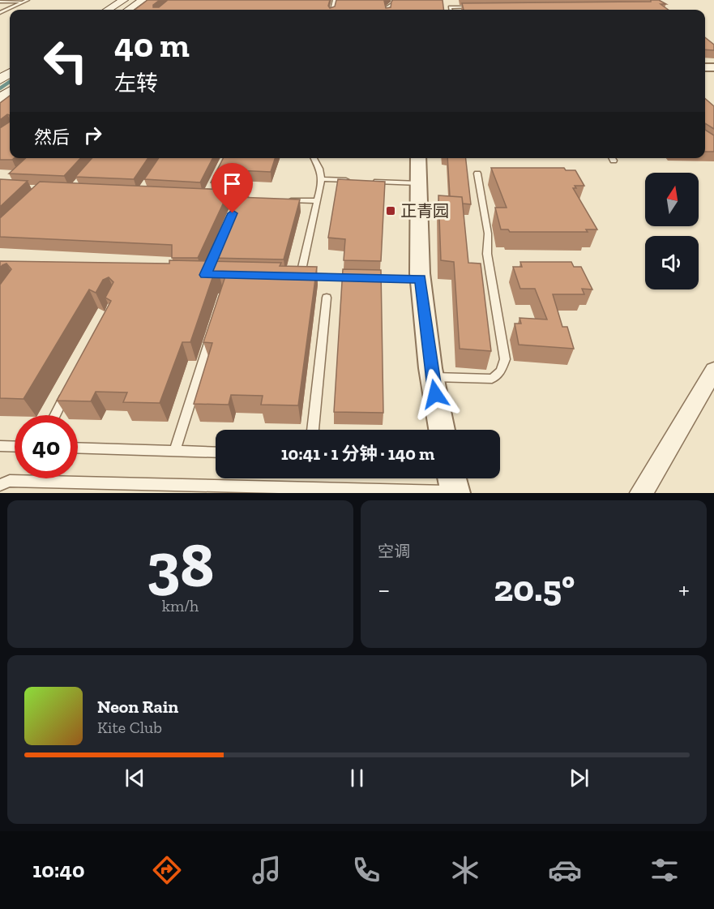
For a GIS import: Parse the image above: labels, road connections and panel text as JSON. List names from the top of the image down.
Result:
{
  "places": {
    "transit": ["正青园"]
  },
  "north": "top",
  "page": {
    "turn": ["40 m", "左转"],
    "then": "然后",
    "limit": "40",
    "trip": "10:41 · 1 分钟 · 140 m",
    "tile": [
      ["38", "km/h"],
      "空调"
    ],
    "heat": ["−", "20.5°", "+"],
    "song": ["Neon Rain", "Kite Club"],
    "tabs": "10:40"
  }
}
